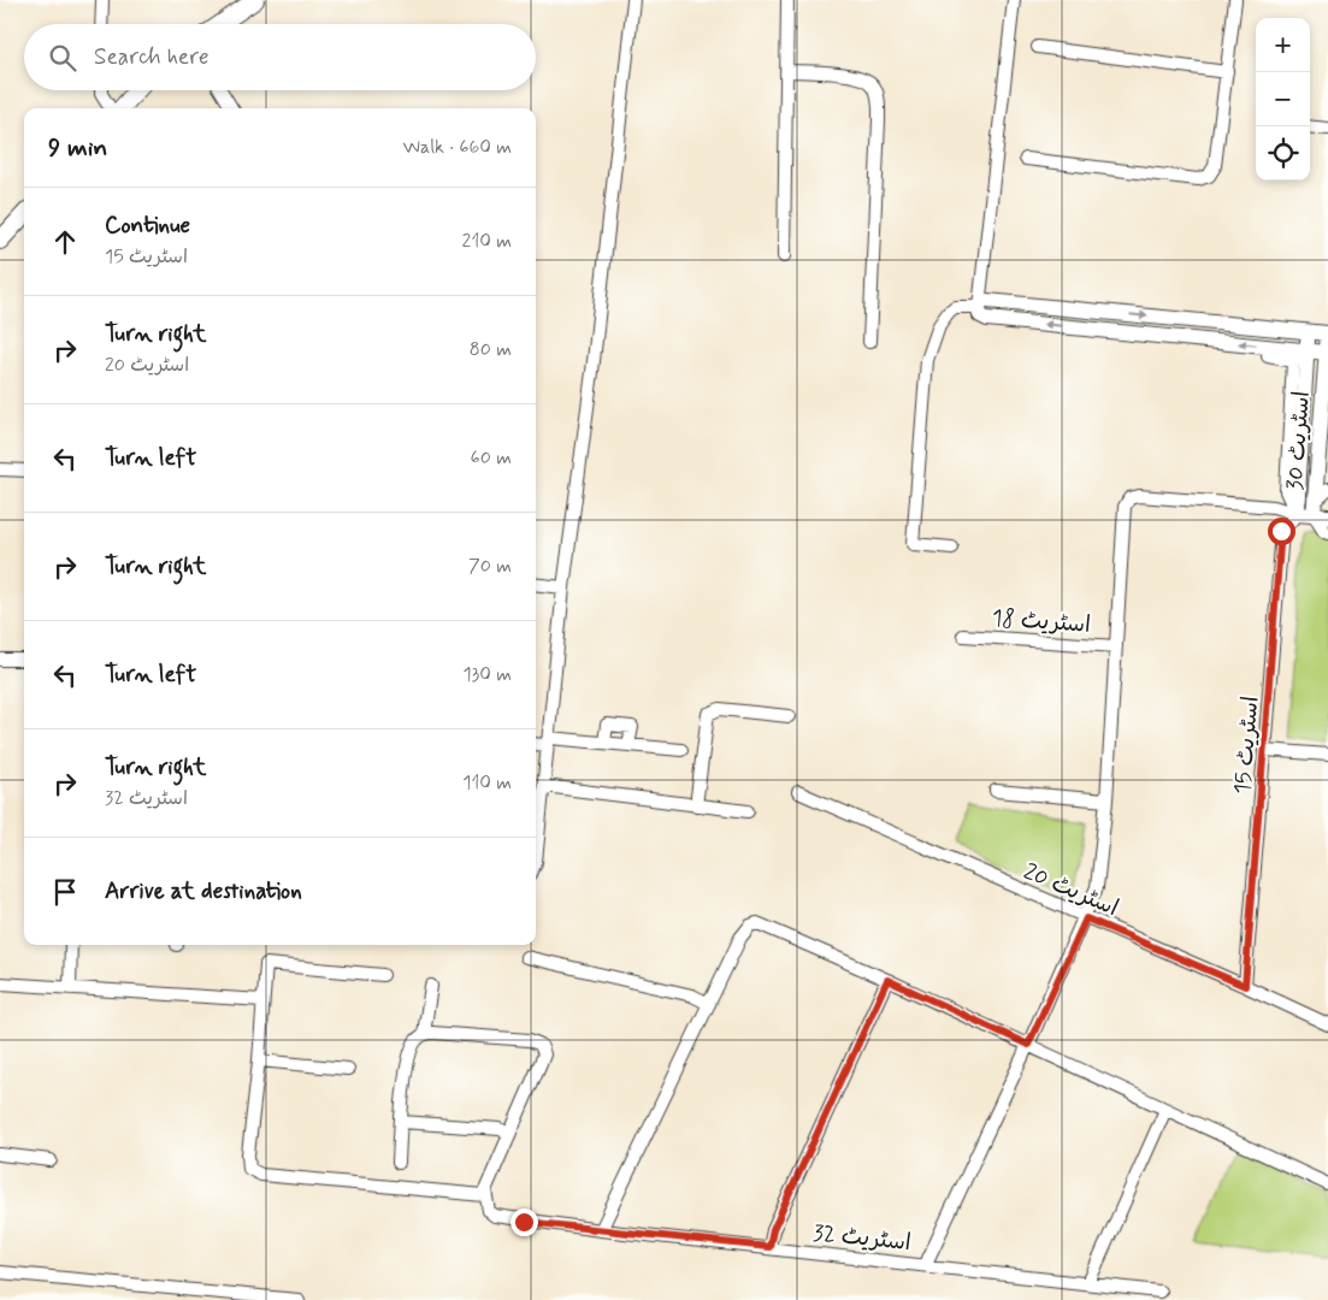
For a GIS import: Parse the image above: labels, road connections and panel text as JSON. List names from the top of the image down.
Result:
{
  "streets": {
    "street": [
      "اسٹریٹ 30",
      "اسٹریٹ 18",
      "اسٹریٹ 15",
      "اسٹریٹ 20",
      "اسٹریٹ 32"
    ]
  },
  "crossings": [
    ["اسٹریٹ 30", "اسٹریٹ 15"],
    ["اسٹریٹ 15", "اسٹریٹ 20"]
  ],
  "page": {
    "map_buttons": ["+", "−"],
    "search": "Search here",
    "heading": ["9 min", "Walk · 660 m"],
    "list": [
      ["Continue", "اسٹریٹ 15", "210 m"],
      ["Turn right", "اسٹریٹ 20", "80 m"],
      ["Turn left", "60 m"],
      ["Turn right", "70 m"],
      ["Turn left", "130 m"],
      ["Turn right", "اسٹریٹ 32", "110 m"],
      "Arrive at destination"
    ]
  }
}
